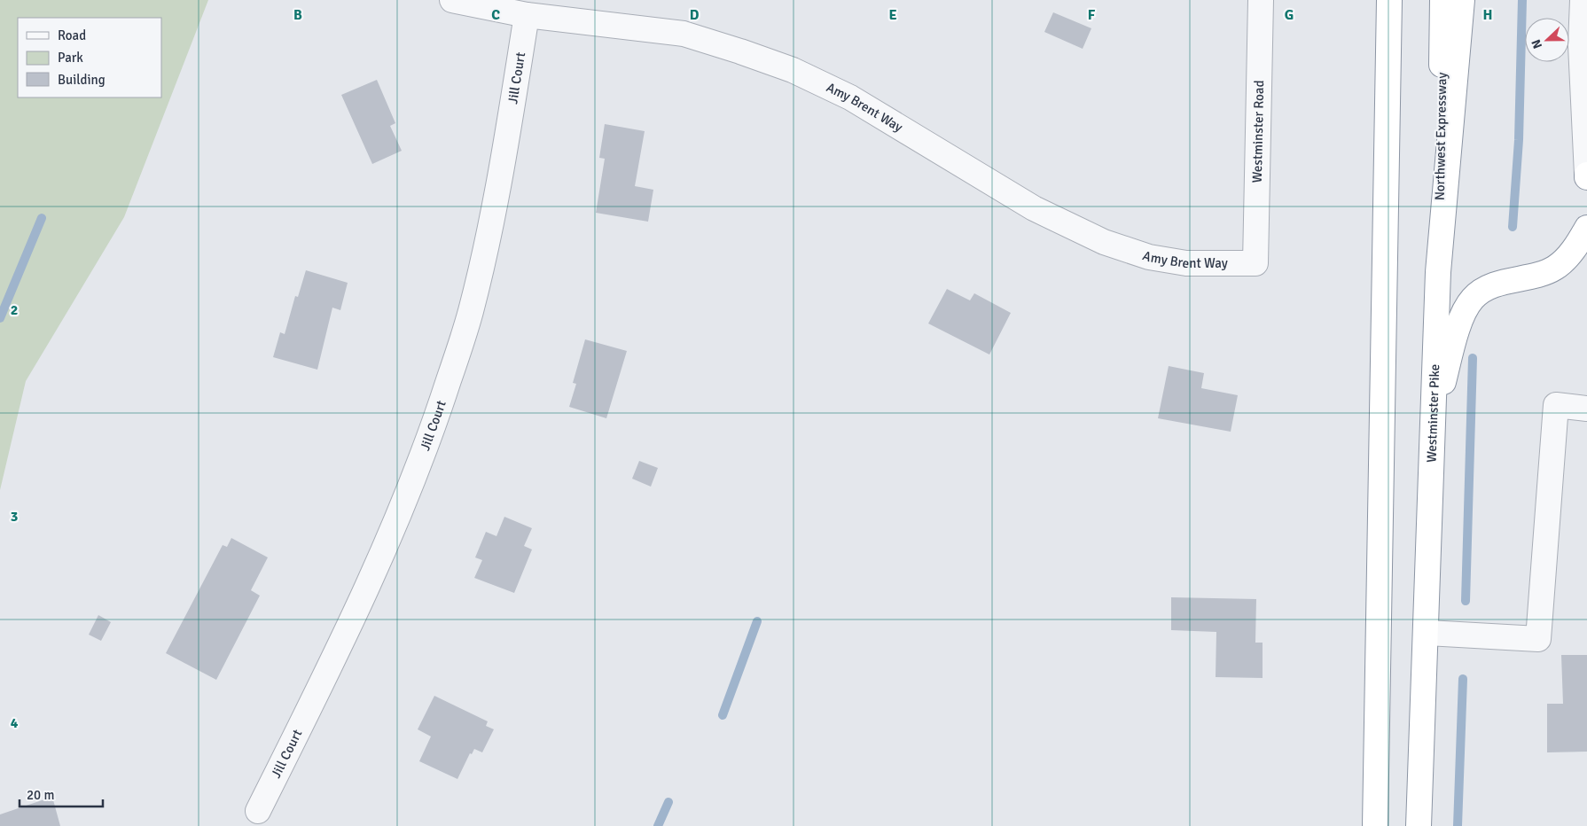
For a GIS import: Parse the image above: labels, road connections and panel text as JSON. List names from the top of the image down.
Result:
{
  "streets": {
    "highway": ["Northwest Expressway", "Westminster Pike"],
    "street": ["Jill Court", "Amy Brent Way", "Westminster Road"]
  },
  "crossings": [
    ["Jill Court", "Amy Brent Way"],
    ["Amy Brent Way", "Westminster Road"],
    ["Northwest Expressway", "Westminster Pike"]
  ],
  "legend": ["Road", "Park", "Building"],
  "scale_bar": "20 m",
  "north": "left",
  "grid": {
    "columns": [
      "B",
      "C",
      "D",
      "E",
      "F",
      "G",
      "H"
    ],
    "rows": ["2", "3", "4"]
  }
}
